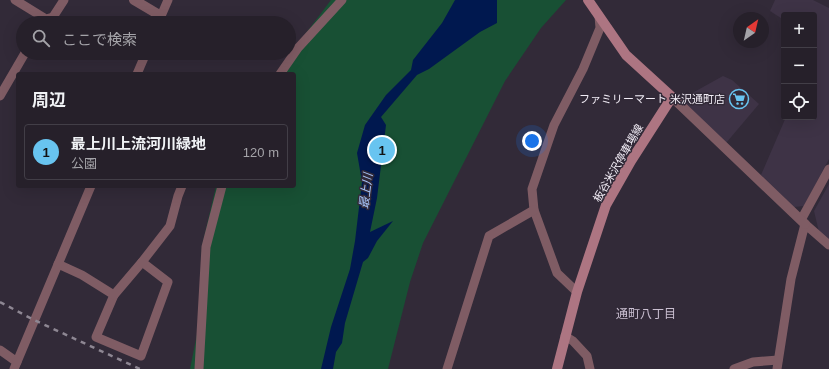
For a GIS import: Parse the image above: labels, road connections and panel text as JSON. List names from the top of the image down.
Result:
{
  "streets": {
    "main road": ["板谷米沢停車場線"]
  },
  "districts": ["通町八丁目"],
  "water": ["最上川"],
  "places": {
    "supermarket": ["ファミリーマート 米沢通町店"]
  },
  "north": "top right",
  "page": {
    "map_buttons": ["+", "−"],
    "search": "ここで検索",
    "heading": "周辺",
    "list": [
      {
        "mark": "1",
        "name": "最上川上流河川緑地",
        "note": "公園",
        "value": "120 m"
      }
    ],
    "pins": "1"
  }
}
